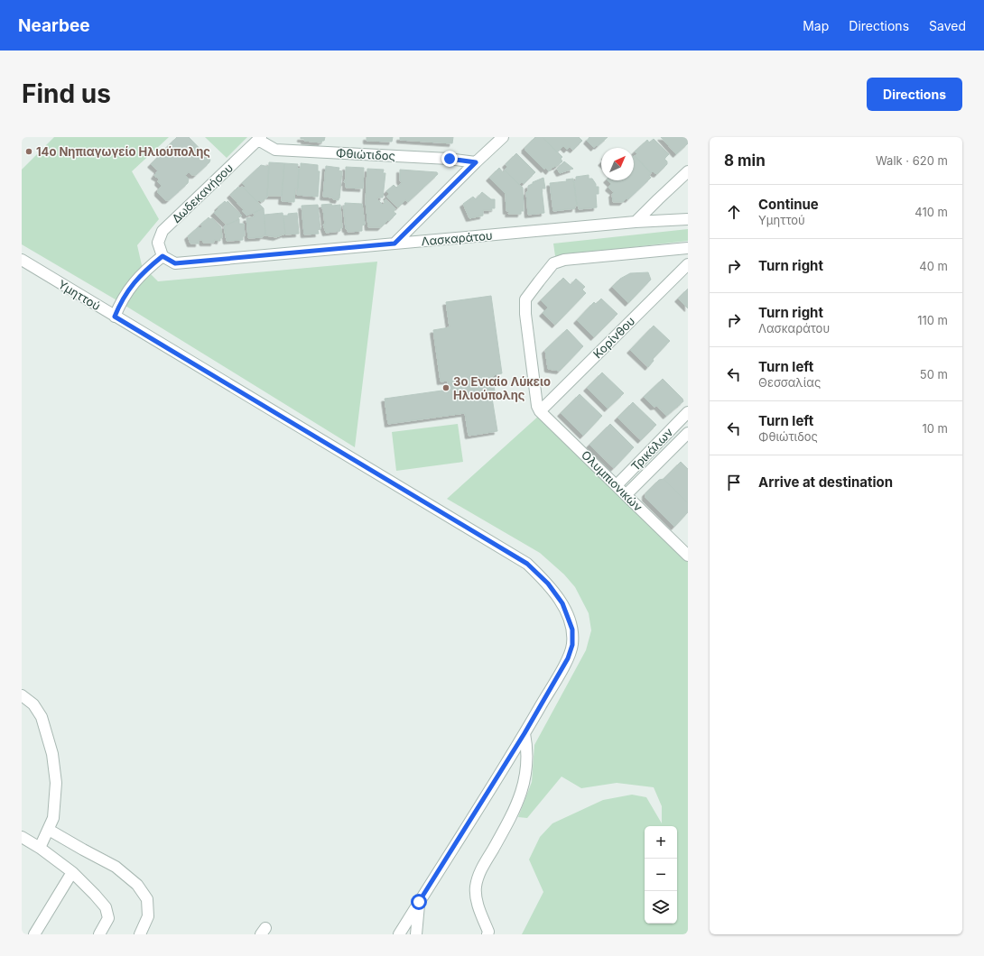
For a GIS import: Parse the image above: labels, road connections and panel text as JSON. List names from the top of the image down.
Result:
{
  "streets": {
    "street": [
      "Φθιώτιδος",
      "Δωδεκανήσου",
      "Λασκαράτου",
      "Υμηττού",
      "Κορίνθου",
      "Τρικάλων",
      "Ολυμπιονικών"
    ]
  },
  "crossings": [
    ["Φθιώτιδος", "Δωδεκανήσου"],
    ["Δωδεκανήσου", "Λασκαράτου"],
    ["Κορίνθου", "Ολυμπιονικών"],
    ["Τρικάλων", "Ολυμπιονικών"]
  ],
  "places": ["14ο Νηπιαγωγείο Ηλιούπολης", "3ο Ενιαίο Λύκειο Ηλιούπολης"],
  "north": "top right",
  "page": {
    "header": "Nearbee",
    "nav": ["Map", "Directions", "Saved"],
    "buttons": "Directions",
    "title": "Find us",
    "heading": ["8 min", "Walk · 620 m"],
    "list": [
      ["Continue", "Υμηττού", "410 m"],
      ["Turn right", "40 m"],
      ["Turn right", "Λασκαράτου", "110 m"],
      ["Turn left", "Θεσσαλίας", "50 m"],
      ["Turn left", "Φθιώτιδος", "10 m"],
      "Arrive at destination"
    ],
    "map_buttons": ["+", "−"]
  }
}
